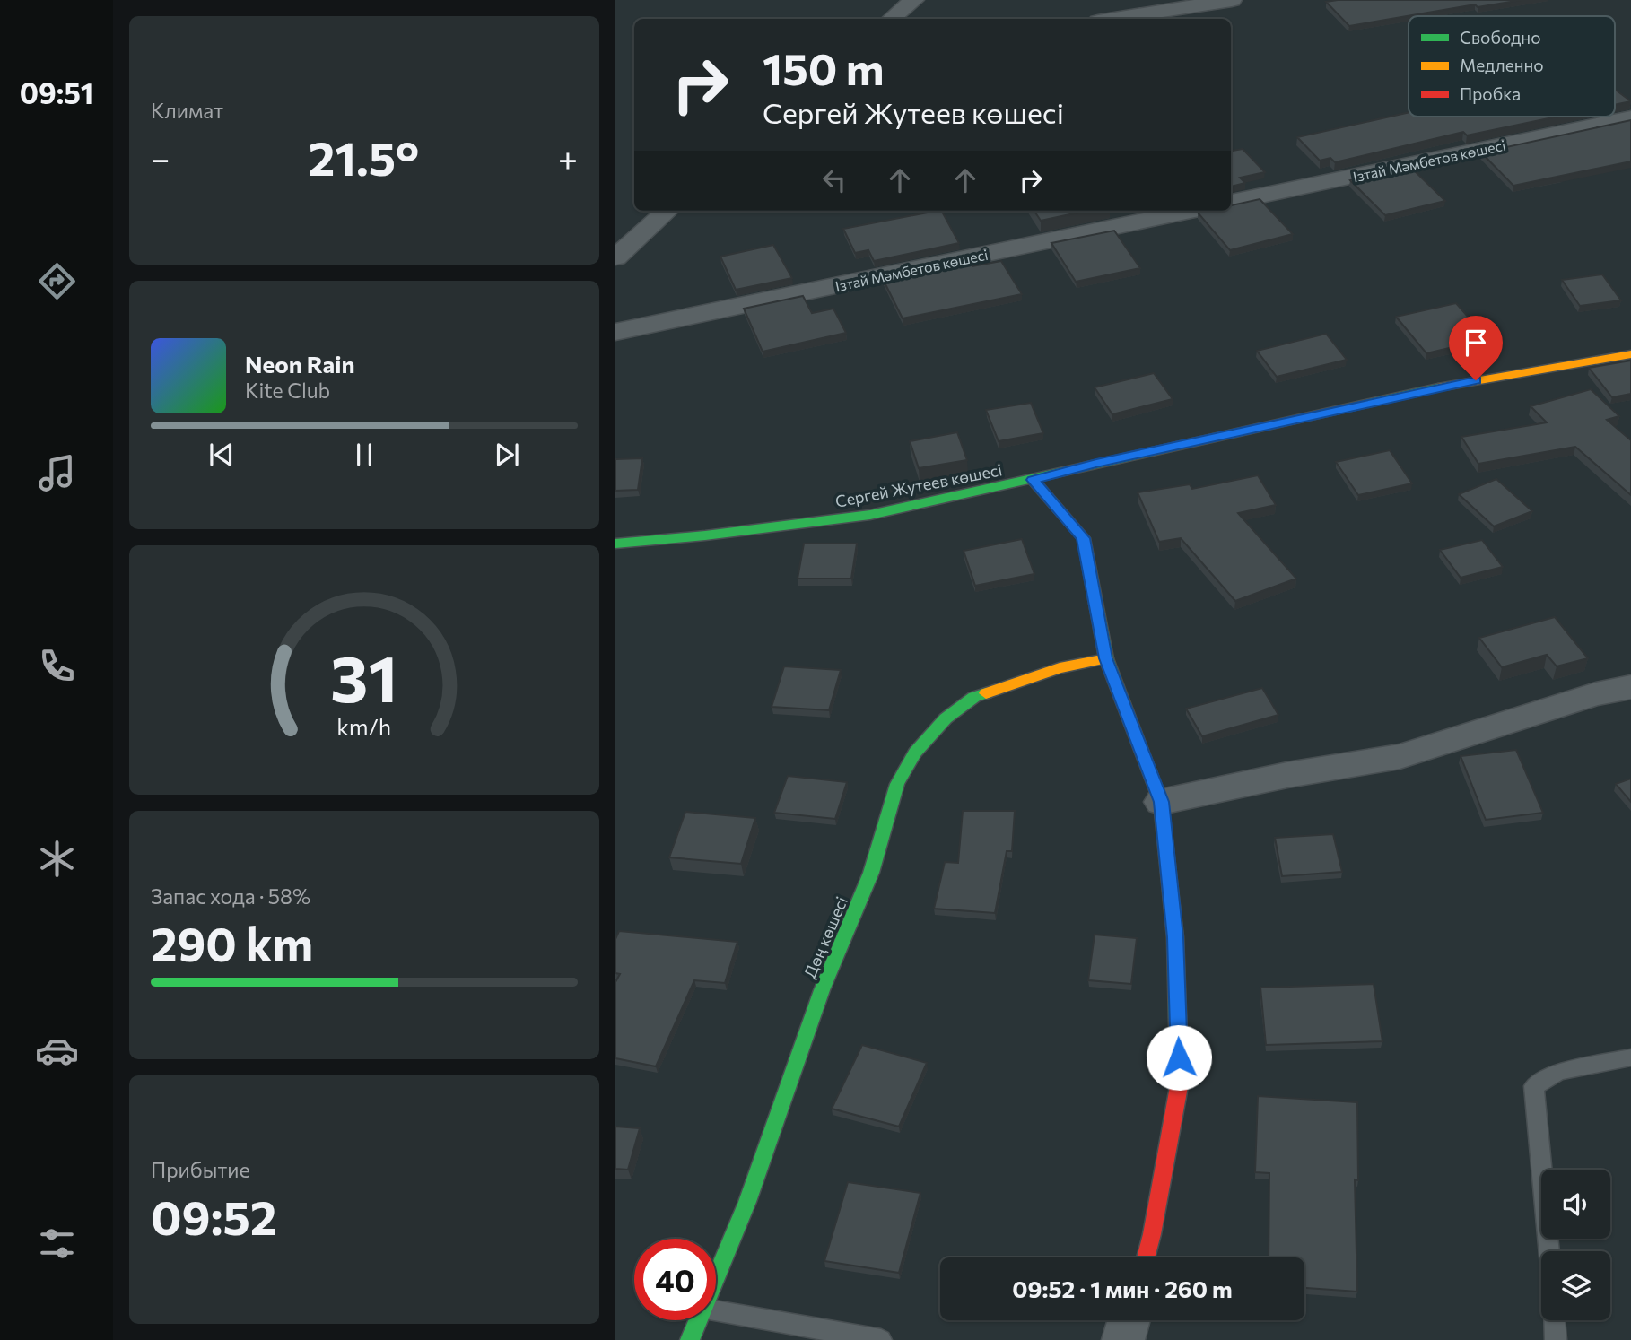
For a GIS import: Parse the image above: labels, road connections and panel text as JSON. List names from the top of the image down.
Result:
{
  "streets": {
    "street": ["Ізтай Мәмбетов көшесі", "Сергей Жутеев көшесі", "Дөң көшесі"]
  },
  "legend": ["Свободно", "Медленно", "Пробка"],
  "page": {
    "tabs": "09:51",
    "tile": [
      "Климат",
      ["Запас хода · 58%", "290 km"],
      ["Прибытие", "09:52"]
    ],
    "turn": ["150 m", "Сергей Жутеев көшесі"],
    "heat": ["−", "21.5°", "+"],
    "song": ["Neon Rain", "Kite Club"],
    "limit": "40",
    "trip": "09:52 · 1 мин · 260 m",
    "gauge": ["31", "km/h"]
  }
}
